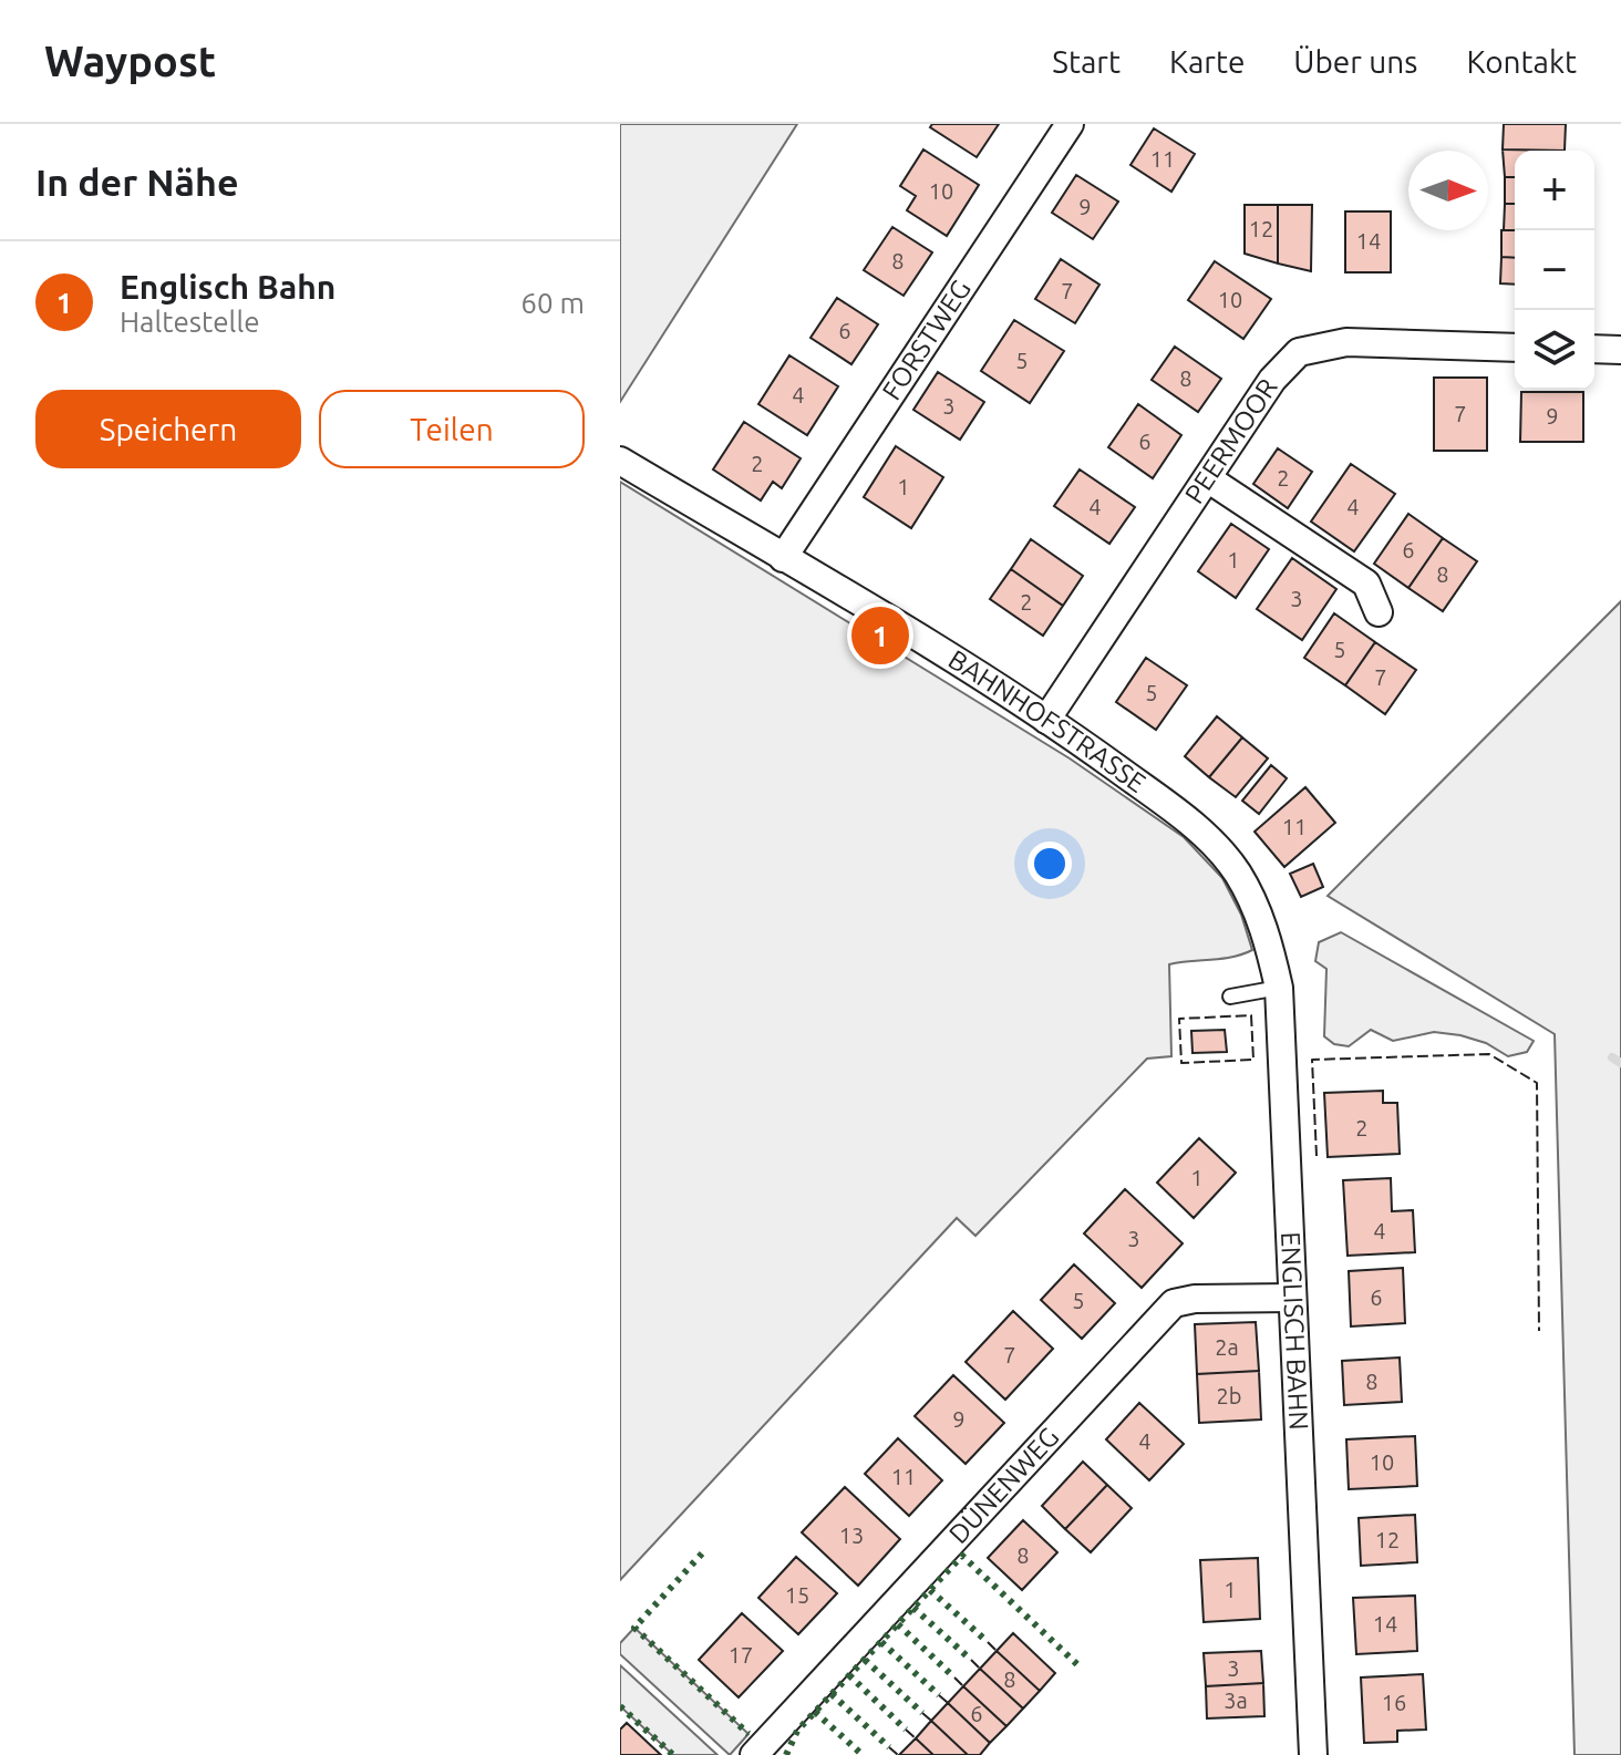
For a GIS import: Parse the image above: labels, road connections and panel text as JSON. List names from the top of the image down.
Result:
{
  "streets": {
    "street": [
      "FORSTWEG",
      "PEERMOOR",
      "BAHNHOFSTRASSE",
      "ENGLISCH BAHN",
      "DÜNENWEG"
    ]
  },
  "crossings": [
    ["FORSTWEG", "BAHNHOFSTRASSE"],
    ["PEERMOOR", "BAHNHOFSTRASSE"],
    ["BAHNHOFSTRASSE", "ENGLISCH BAHN"],
    ["ENGLISCH BAHN", "DÜNENWEG"]
  ],
  "house_numbers": [
    "11",
    "10",
    "9",
    "12",
    "14",
    "8",
    "7",
    "10",
    "6",
    "5",
    "8",
    "4",
    "3",
    "7",
    "9",
    "6",
    "2",
    "2",
    "1",
    "4",
    "4",
    "6",
    "1",
    "8",
    "3",
    "2",
    "5",
    "7",
    "5",
    "11",
    "2",
    "1",
    "4",
    "3",
    "6",
    "5",
    "2a",
    "7",
    "8",
    "2b",
    "9",
    "4",
    "10",
    "11",
    "13",
    "12",
    "8",
    "1",
    "15",
    "14",
    "17",
    "3",
    "8",
    "3a",
    "16",
    "6"
  ],
  "north": "right",
  "page": {
    "header": "Waypost",
    "nav": [
      "Start",
      "Karte",
      "Über uns",
      "Kontakt"
    ],
    "heading": "In der Nähe",
    "map_buttons": ["+", "−"],
    "list": [
      {
        "mark": "1",
        "name": "Englisch Bahn",
        "note": "Haltestelle",
        "value": "60 m"
      }
    ],
    "buttons": ["Speichern", "Teilen"],
    "pins": "1"
  }
}
